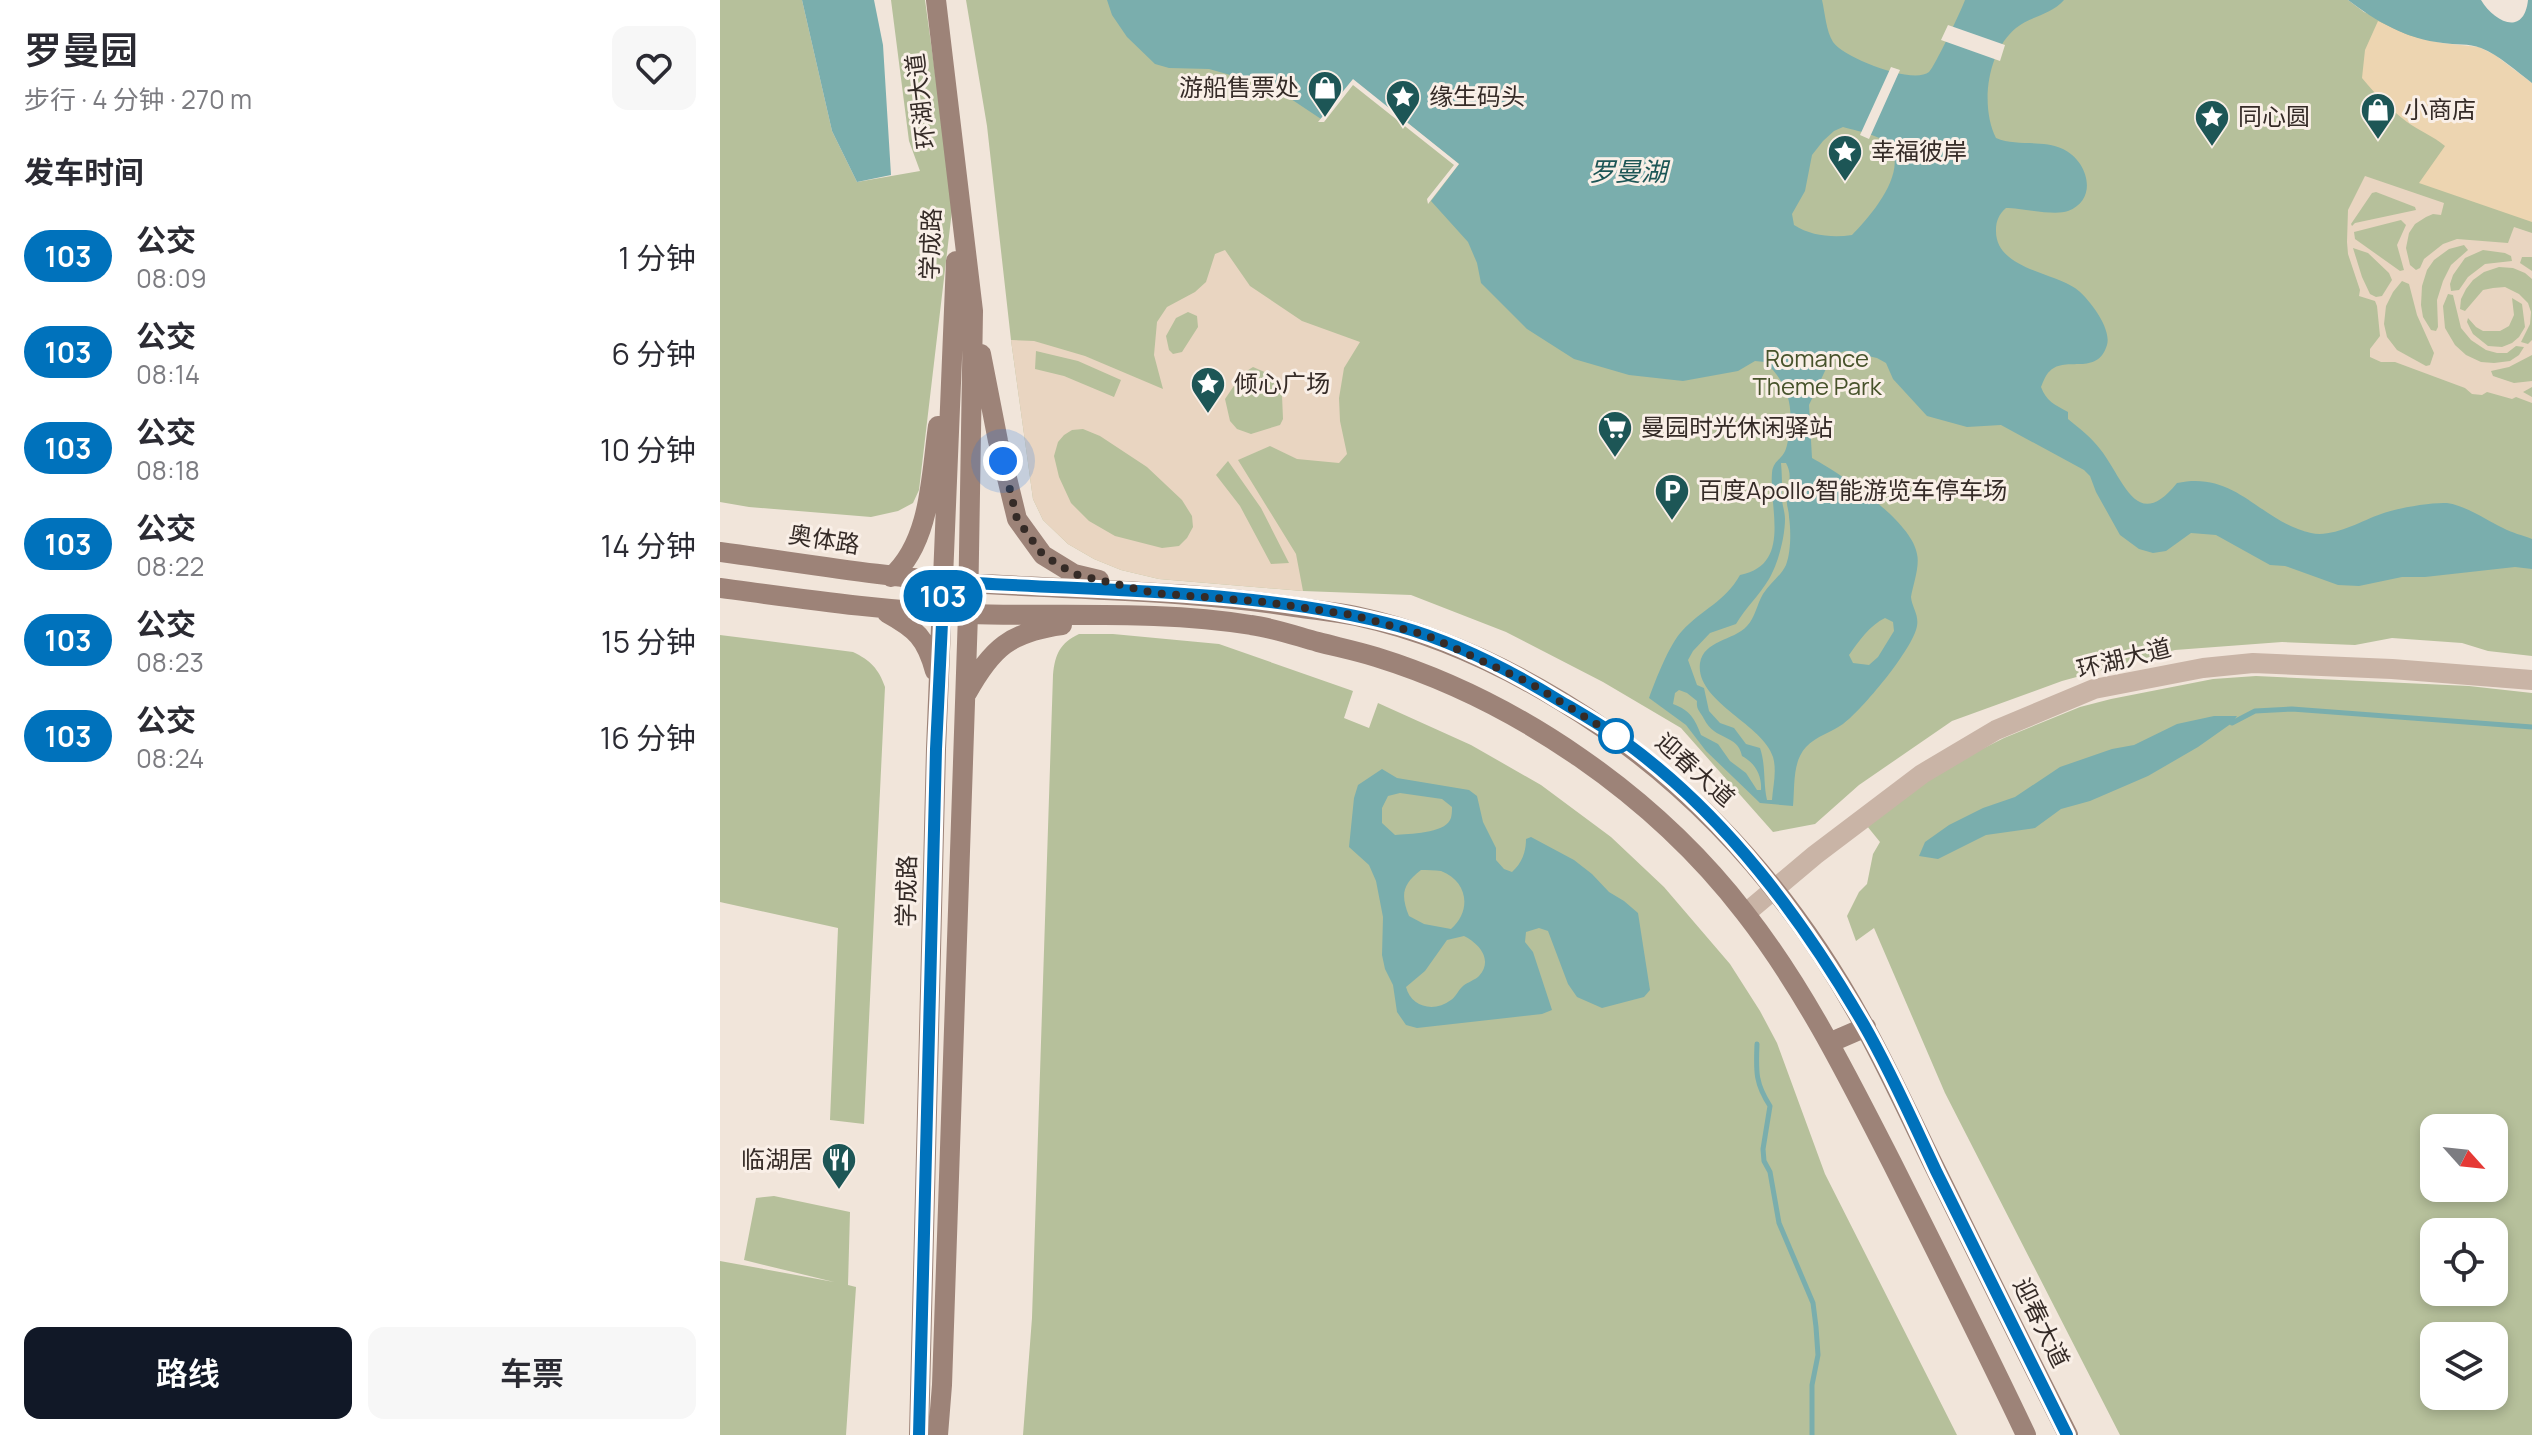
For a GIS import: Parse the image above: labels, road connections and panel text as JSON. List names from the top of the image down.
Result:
{
  "streets": {
    "main road": [
      "环湖大道",
      "学成路",
      "奥体路",
      "迎春大道"
    ]
  },
  "crossings": [
    ["环湖大道", "学成路"],
    ["环湖大道", "迎春大道"],
    ["学成路", "奥体路"],
    ["学成路", "迎春大道"],
    ["奥体路", "迎春大道"]
  ],
  "water": ["罗曼湖"],
  "parks": ["Romance Theme Park"],
  "places": {
    "shop": ["游船售票处", "小商店"],
    "place": [
      "缘生码头",
      "同心圆",
      "幸福彼岸",
      "倾心广场"
    ],
    "supermarket": ["曼园时光休闲驿站"],
    "parking": ["百度Apollo智能游览车停车场"],
    "restaurant": ["临湖居"]
  },
  "lines": ["bus line 103"],
  "north": "bottom right",
  "page": {
    "heading": [
      ["罗曼园", "步行 · 4 分钟 · 270 m"],
      "发车时间"
    ],
    "on_map": "103",
    "list": [
      {
        "mark": "103",
        "name": "公交",
        "note": "08:09",
        "value": "1 分钟"
      },
      {
        "mark": "103",
        "name": "公交",
        "note": "08:14",
        "value": "6 分钟"
      },
      {
        "mark": "103",
        "name": "公交",
        "note": "08:18",
        "value": "10 分钟"
      },
      {
        "mark": "103",
        "name": "公交",
        "note": "08:22",
        "value": "14 分钟"
      },
      {
        "mark": "103",
        "name": "公交",
        "note": "08:23",
        "value": "15 分钟"
      },
      {
        "mark": "103",
        "name": "公交",
        "note": "08:24",
        "value": "16 分钟"
      }
    ],
    "buttons": ["路线", "车票"]
  }
}
